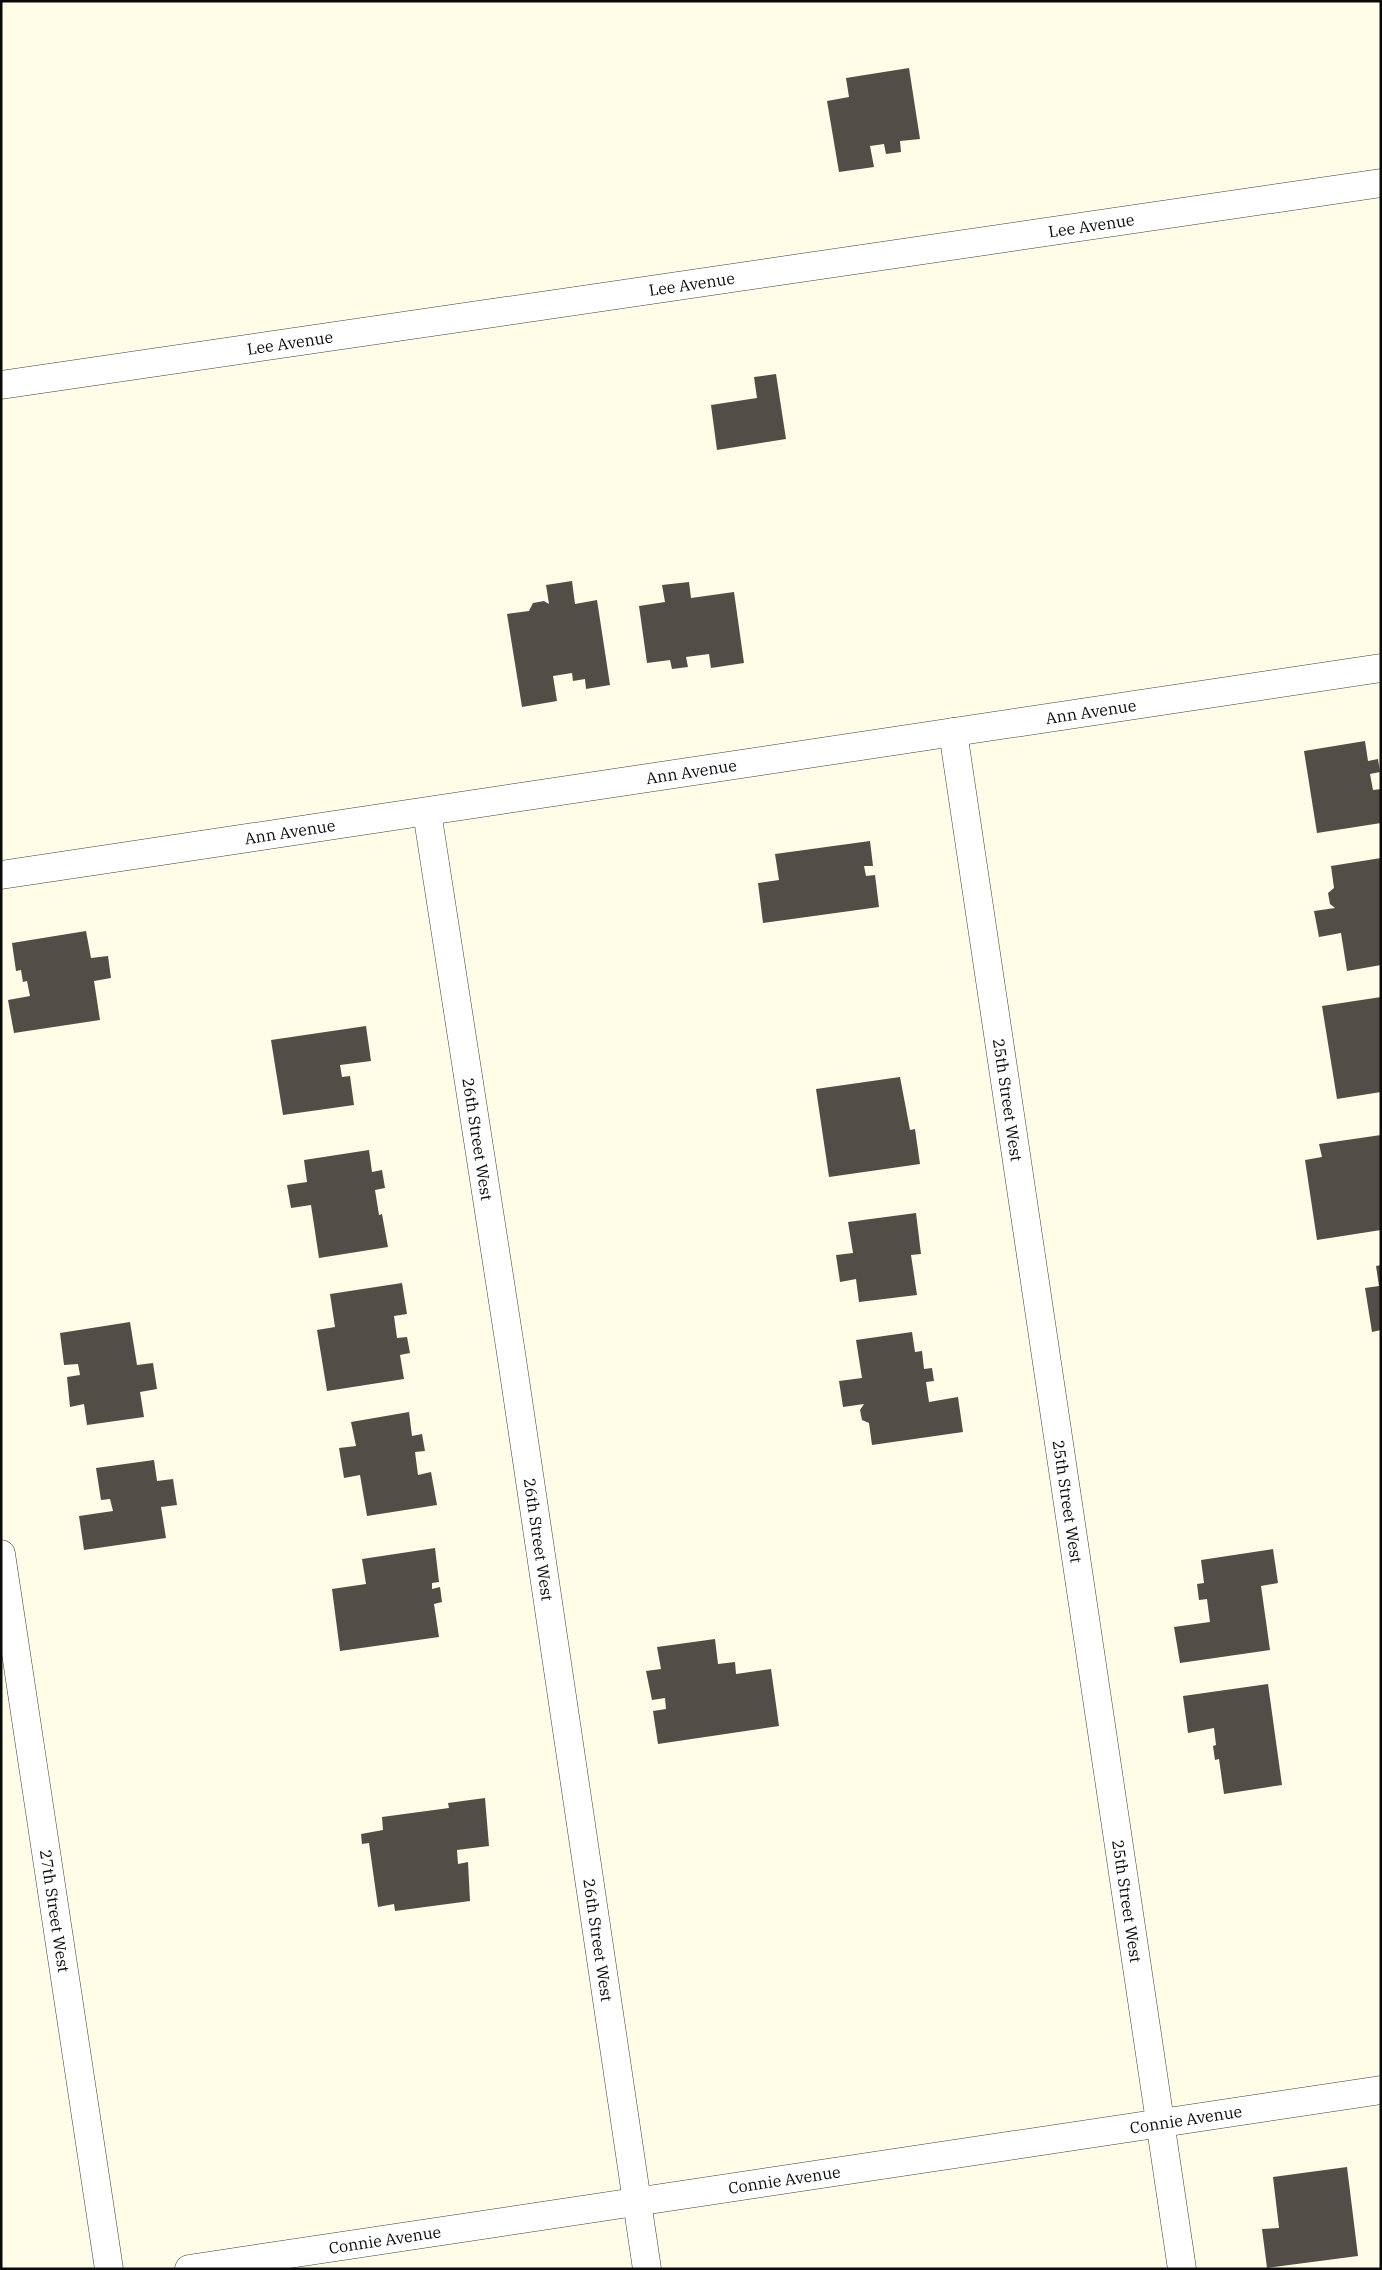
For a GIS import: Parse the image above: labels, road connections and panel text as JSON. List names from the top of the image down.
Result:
{
  "streets": {
    "street": [
      "Lee Avenue",
      "Ann Avenue",
      "25th Street West",
      "26th Street West",
      "27th Street West",
      "Connie Avenue"
    ]
  },
  "crossings": [
    ["Ann Avenue", "25th Street West"],
    ["Ann Avenue", "26th Street West"],
    ["25th Street West", "Connie Avenue"],
    ["26th Street West", "Connie Avenue"]
  ]
}
